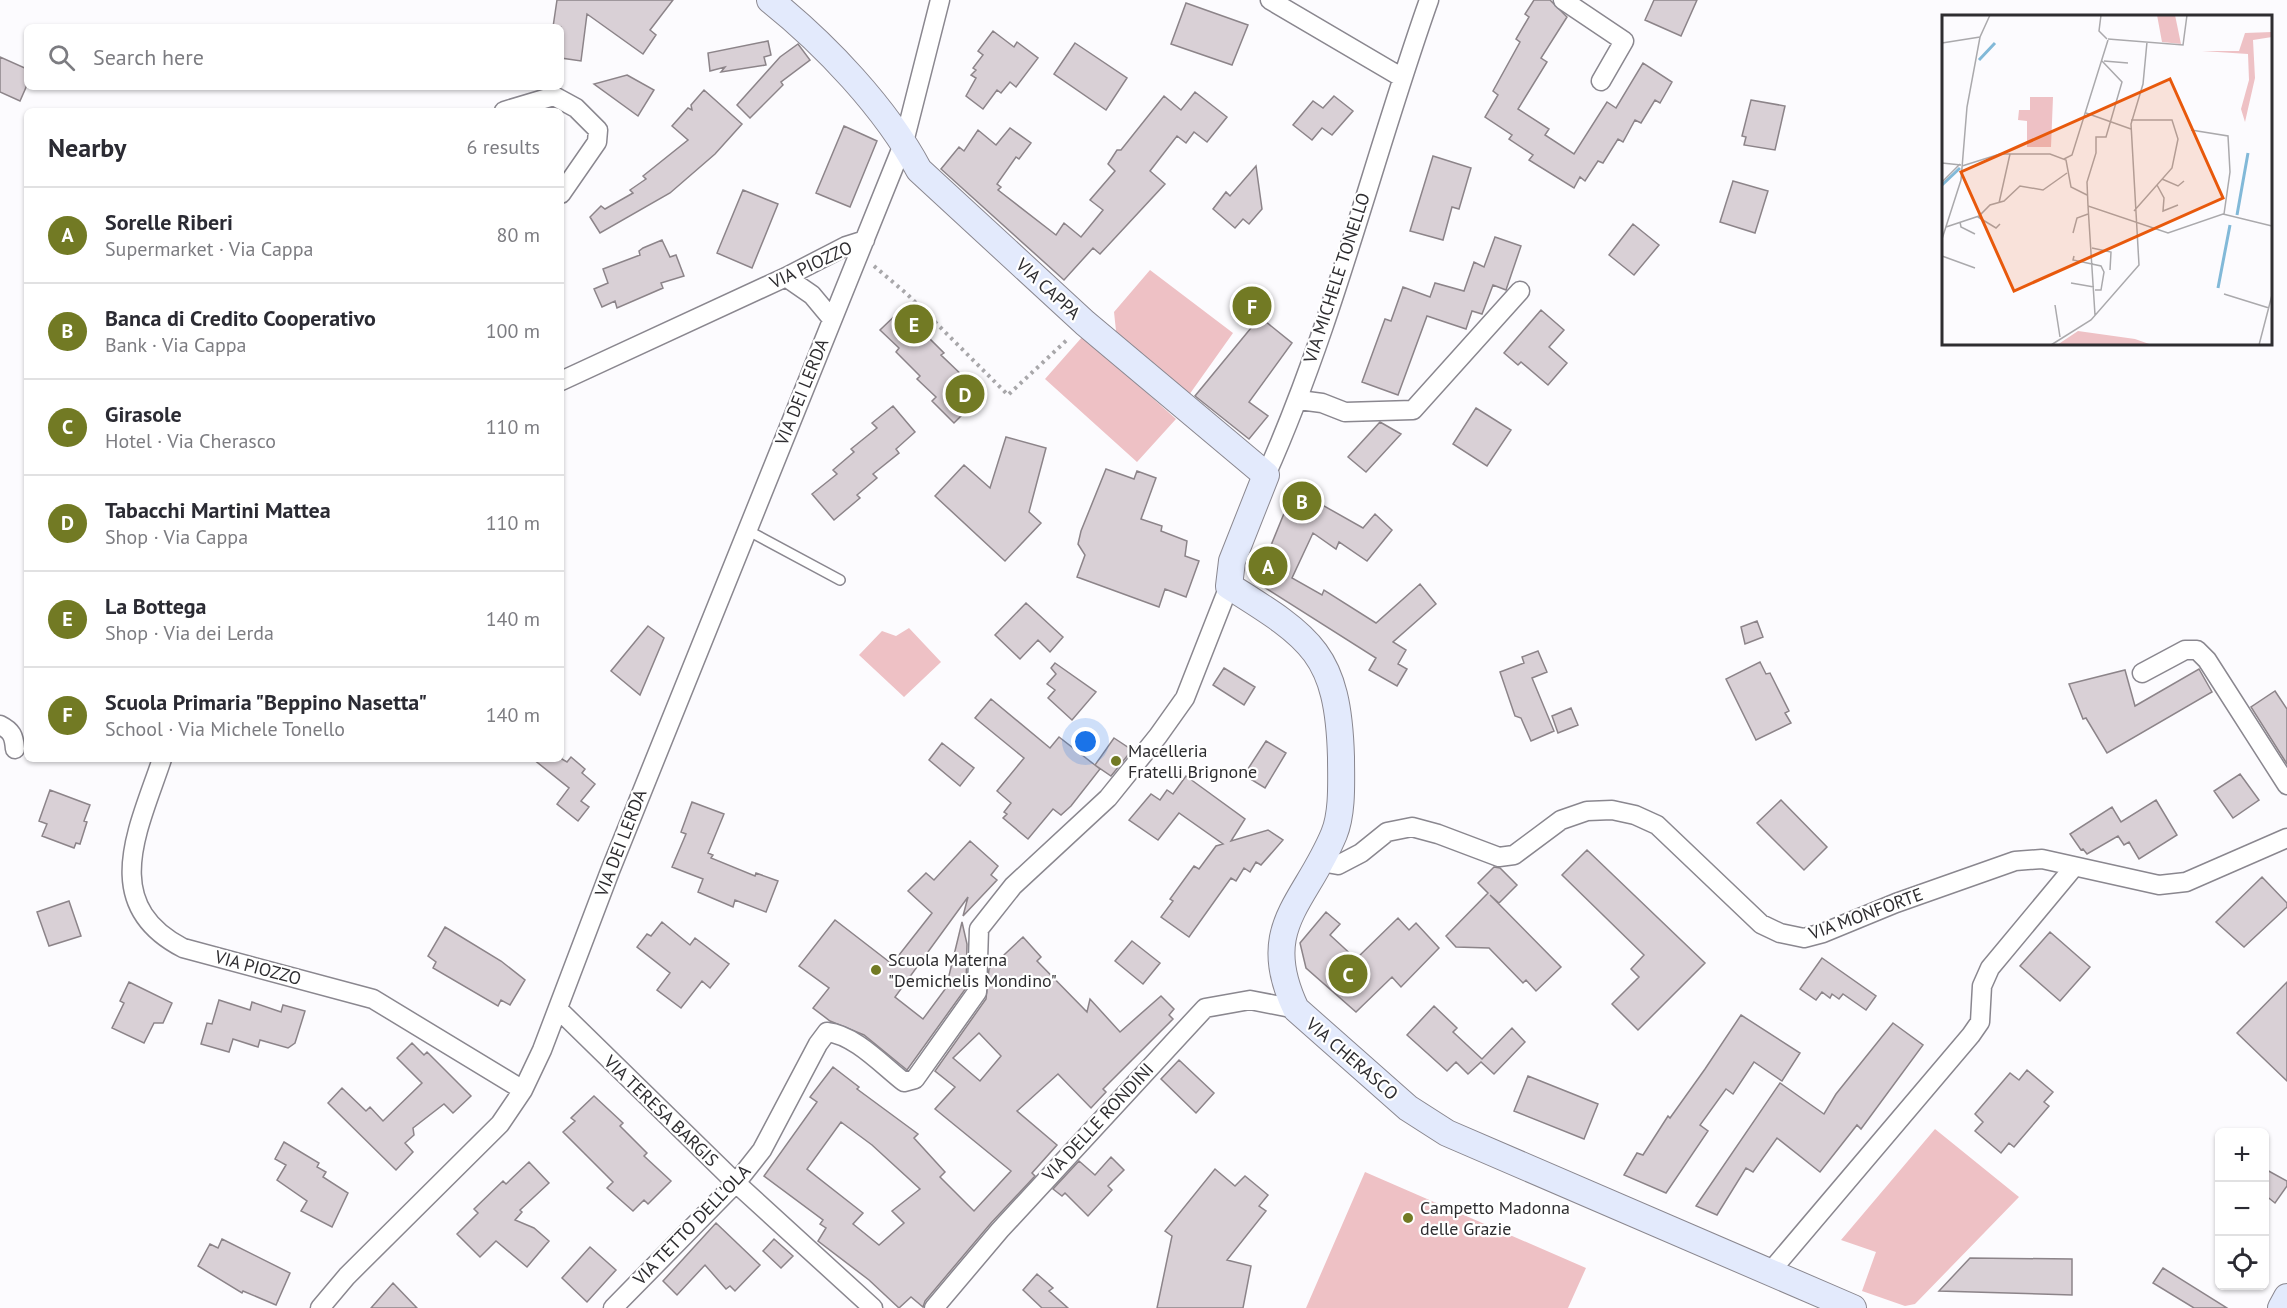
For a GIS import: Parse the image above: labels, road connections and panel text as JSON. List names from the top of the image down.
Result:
{
  "streets": {
    "street": [
      "VIA PIOZZO",
      "VIA MICHELE TONELLO",
      "VIA CAPPA",
      "VIA DEI LERDA",
      "VIA MONFORTE",
      "VIA CHERASCO",
      "VIA TERESA BARGIS",
      "VIA DELLE RONDINI",
      "VIA TETTO DELL'OLA"
    ]
  },
  "crossings": [
    ["VIA PIOZZO", "VIA CAPPA"],
    ["VIA PIOZZO", "VIA DEI LERDA"],
    ["VIA MICHELE TONELLO", "VIA CAPPA"],
    ["VIA DEI LERDA", "VIA TERESA BARGIS"],
    ["VIA MONFORTE", "VIA CHERASCO"],
    ["VIA CHERASCO", "VIA DELLE RONDINI"],
    ["VIA CHERASCO", "VIA TETTO DELL'OLA"],
    ["VIA TERESA BARGIS", "VIA TETTO DELL'OLA"]
  ],
  "places": ["Macelleria Fratelli Brignone", "Scuola Materna \"Demichelis Mondino\"", "Campetto Madonna delle Grazie"],
  "page": {
    "search": "Search here",
    "heading": ["Nearby", "6 results"],
    "list": [
      {
        "mark": "A",
        "name": "Sorelle Riberi",
        "note": "Supermarket · Via Cappa",
        "value": "80 m"
      },
      {
        "mark": "B",
        "name": "Banca di Credito Cooperativo",
        "note": "Bank · Via Cappa",
        "value": "100 m"
      },
      {
        "mark": "C",
        "name": "Girasole",
        "note": "Hotel · Via Cherasco",
        "value": "110 m"
      },
      {
        "mark": "D",
        "name": "Tabacchi Martini Mattea",
        "note": "Shop · Via Cappa",
        "value": "110 m"
      },
      {
        "mark": "E",
        "name": "La Bottega",
        "note": "Shop · Via dei Lerda",
        "value": "140 m"
      },
      {
        "mark": "F",
        "name": "Scuola Primaria \"Beppino Nasetta\"",
        "note": "School · Via Michele Tonello",
        "value": "140 m"
      }
    ],
    "pins": [
      "F",
      "E",
      "D",
      "B",
      "A",
      "C"
    ],
    "map_buttons": ["+", "−"]
  }
}
